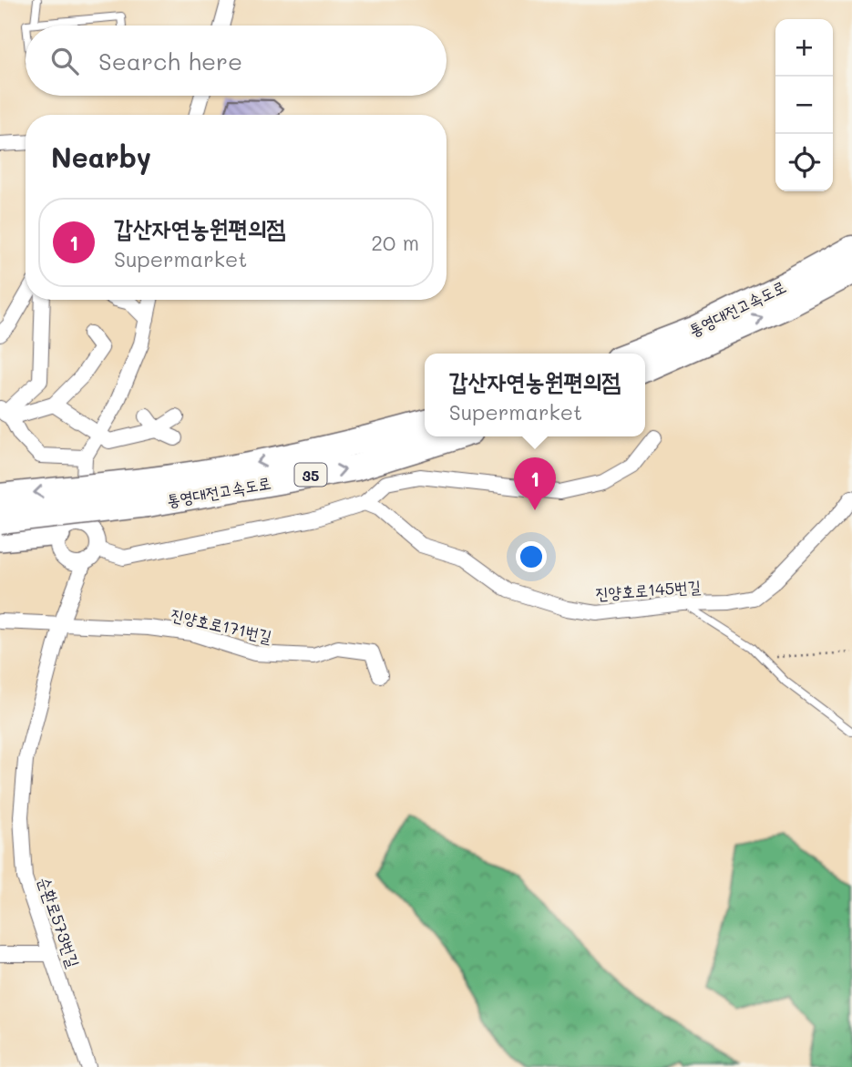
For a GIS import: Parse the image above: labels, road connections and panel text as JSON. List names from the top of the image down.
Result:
{
  "streets": {
    "highway": ["통영대전고속도로", "35"],
    "street": ["진양호로145번길", "진양호로171번길", "순환로573번길"]
  },
  "crossings": [
    ["진양호로171번길", "순환로573번길"]
  ],
  "page": {
    "map_buttons": ["+", "−"],
    "search": "Search here",
    "heading": "Nearby",
    "list": [
      {
        "mark": "1",
        "name": "갑산자연농원편의점",
        "note": "Supermarket",
        "value": "20 m"
      }
    ],
    "popup": ["갑산자연농원편의점", "Supermarket"],
    "pins": "1"
  }
}
